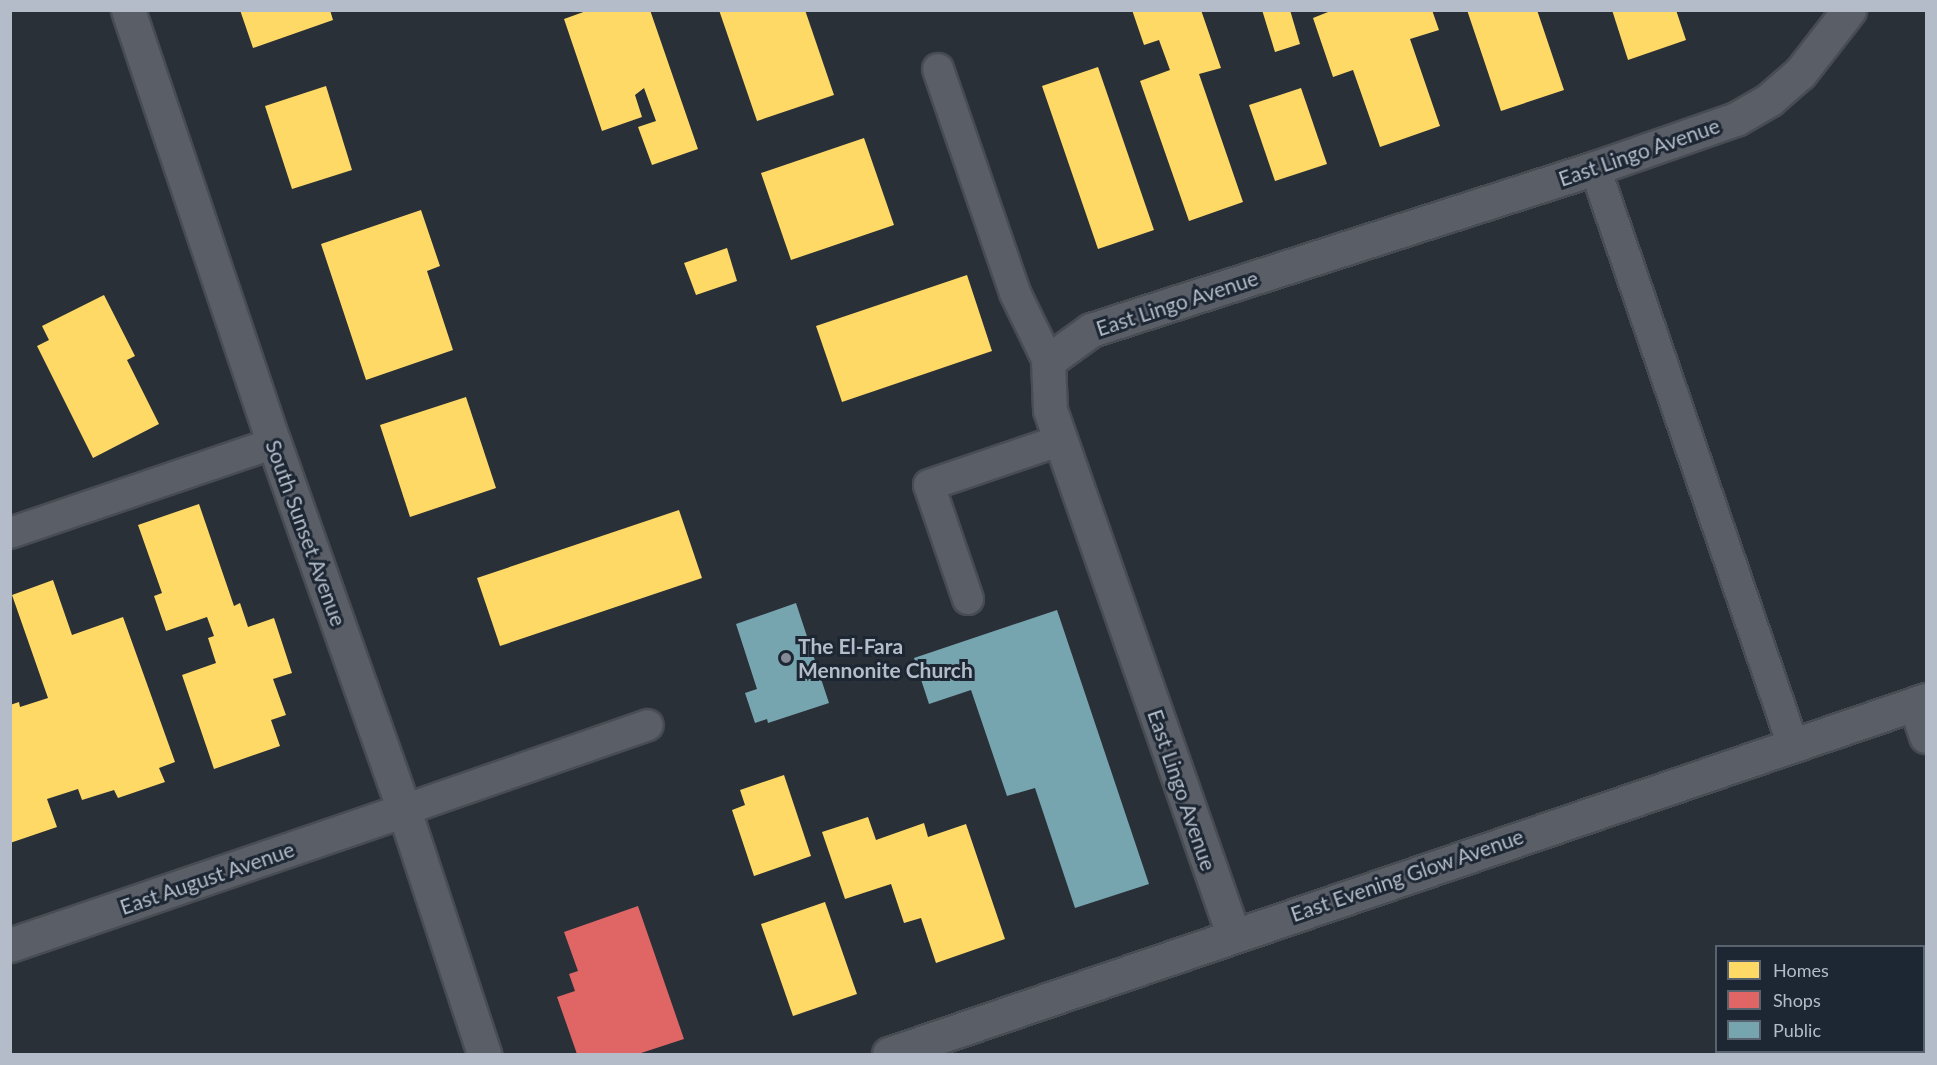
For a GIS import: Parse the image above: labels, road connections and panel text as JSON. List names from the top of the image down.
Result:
{
  "streets": {
    "street": [
      "East Lingo Avenue",
      "South Sunset Avenue",
      "East Evening Glow Avenue",
      "East August Avenue"
    ]
  },
  "crossings": [
    ["East Lingo Avenue", "East Evening Glow Avenue"],
    ["South Sunset Avenue", "East August Avenue"]
  ],
  "places": ["The El-Fara Mennonite Church"],
  "legend": ["Homes", "Shops", "Public"]
}
